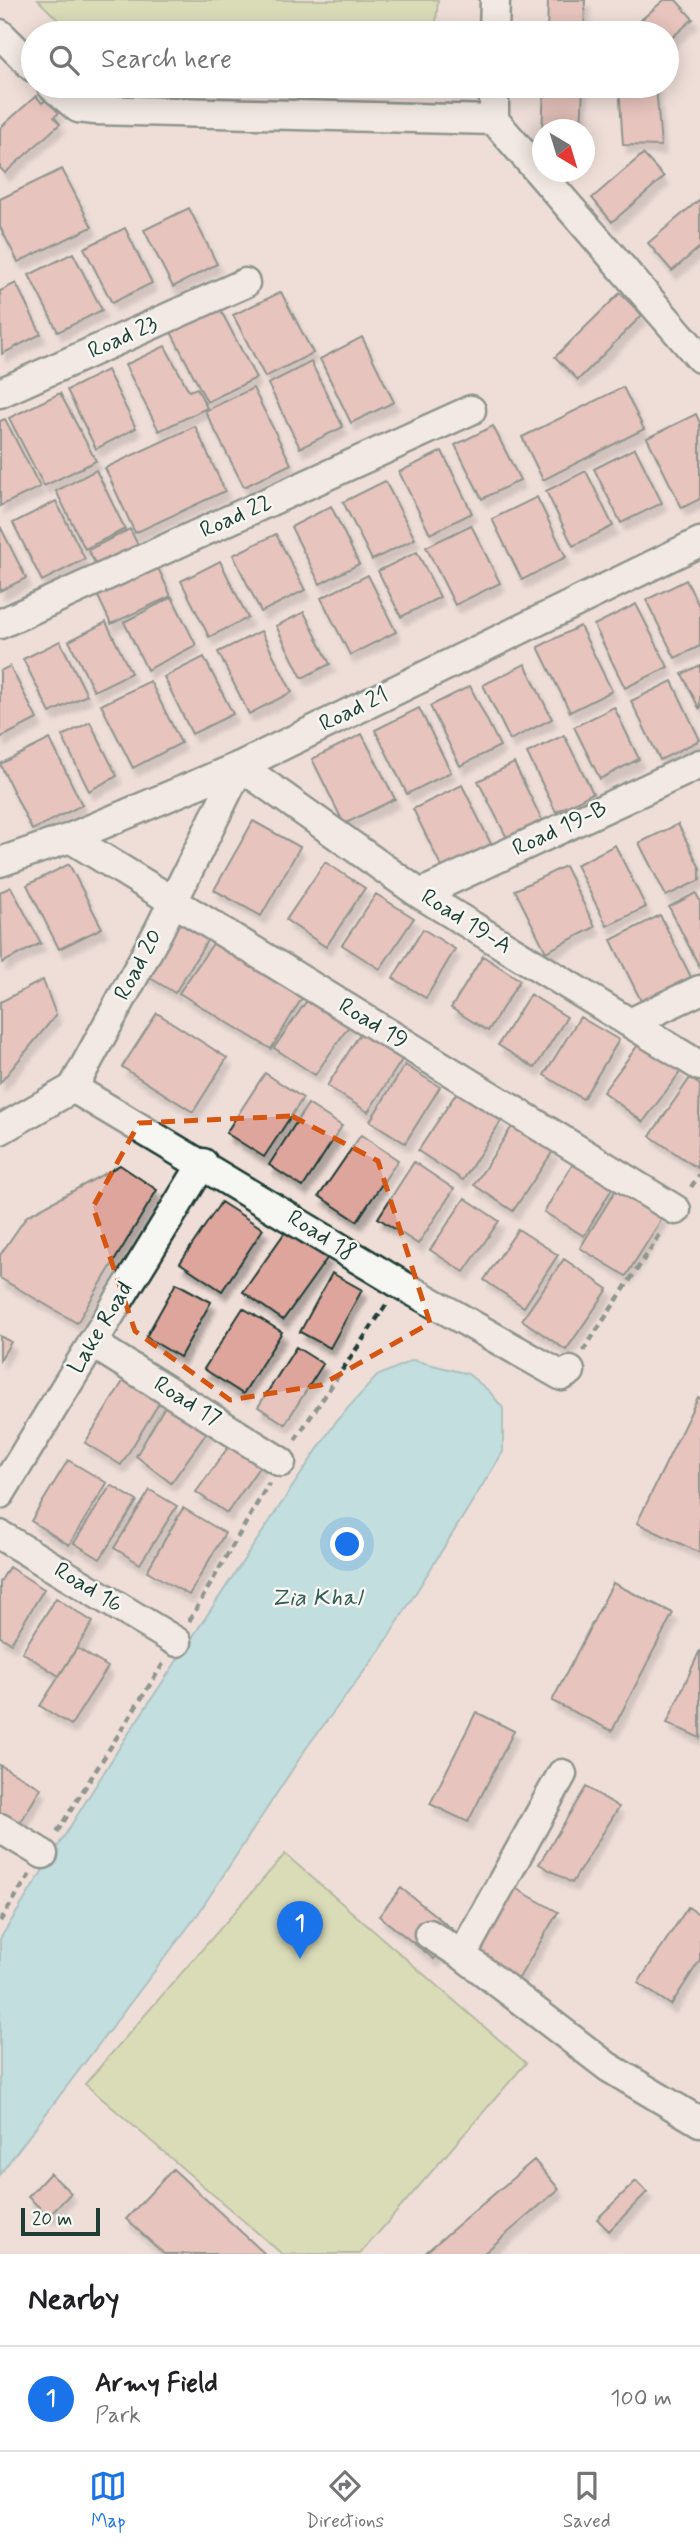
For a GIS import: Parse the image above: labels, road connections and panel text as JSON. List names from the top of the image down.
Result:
{
  "streets": {
    "street": [
      "Road 23",
      "Road 22",
      "Road 21",
      "Road 19-B",
      "Road 19-A",
      "Road 20",
      "Road 19",
      "Road 18",
      "Lake Road",
      "Road 17",
      "Road 16"
    ]
  },
  "crossings": [
    ["Road 21", "Road 19-A"],
    ["Road 21", "Road 20"],
    ["Road 21", "Road 19"],
    ["Road 19-B", "Road 19-A"],
    ["Road 19-A", "Road 20"],
    ["Road 20", "Road 19"],
    ["Road 20", "Road 18"],
    ["Road 18", "Lake Road"],
    ["Lake Road", "Road 17"]
  ],
  "water": ["Zia Khal"],
  "scale_bar": "20 m",
  "north": "bottom right",
  "page": {
    "search": "Search here",
    "pins": "1",
    "scale": "20 m",
    "heading": "Nearby",
    "list": [
      {
        "mark": "1",
        "name": "Army Field",
        "note": "Park",
        "value": "100 m"
      }
    ],
    "nav": ["Map", "Directions", "Saved"]
  }
}
